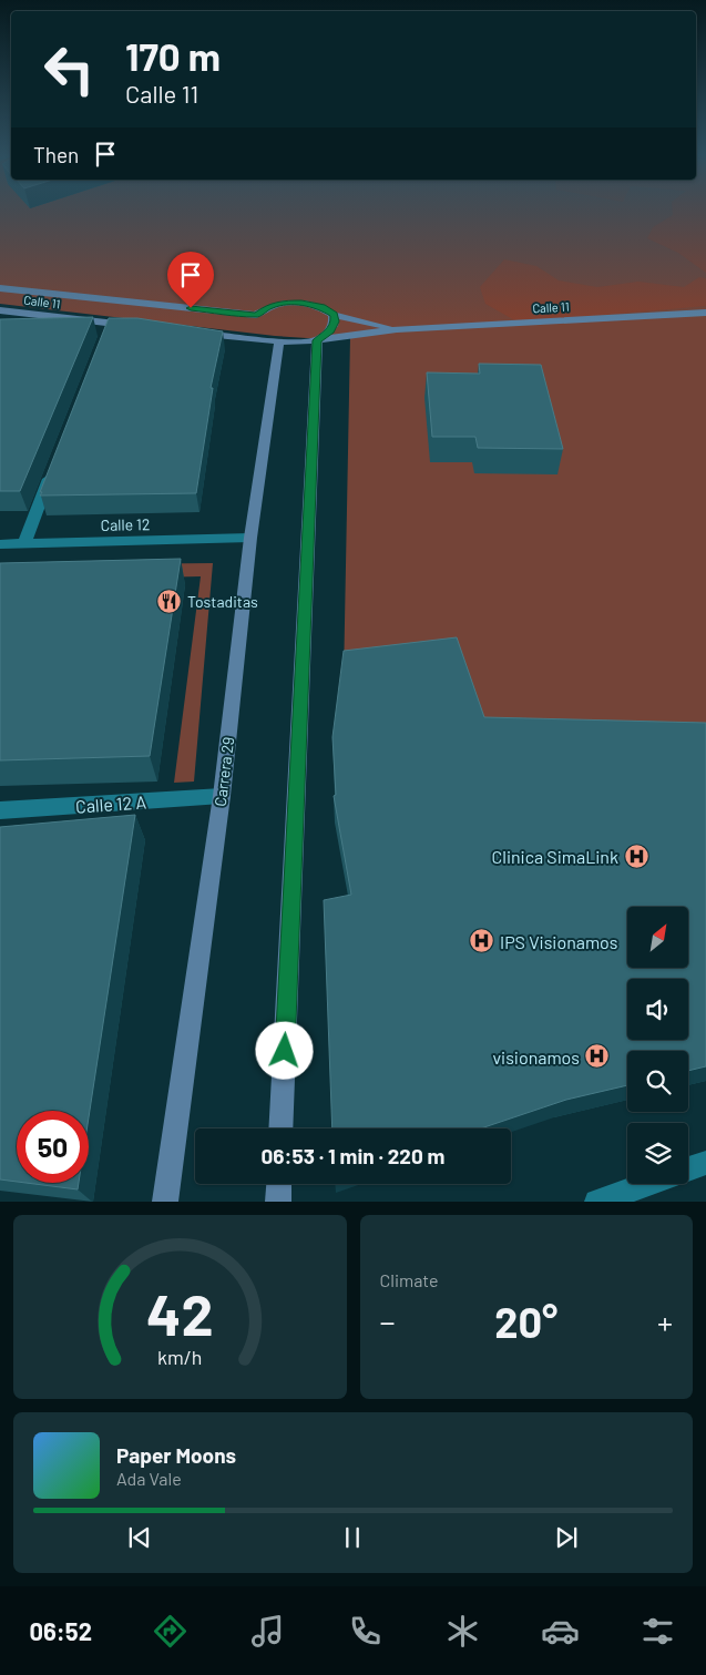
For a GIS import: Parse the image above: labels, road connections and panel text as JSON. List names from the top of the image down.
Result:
{
  "streets": {
    "main road": ["Calle 11", "Carrera 29"],
    "street": ["Calle 12", "Calle 12 A"]
  },
  "crossings": [
    ["Calle 11", "Carrera 29"],
    ["Calle 12", "Carrera 29"],
    ["Carrera 29", "Calle 12 A"]
  ],
  "places": {
    "restaurant": ["Tostaditas"],
    "hospital": ["Clinica SimaLink", "IPS Visionamos", "visionamos"]
  },
  "north": "top right",
  "page": {
    "turn": ["170 m", "Calle 11"],
    "then": "Then",
    "limit": "50",
    "trip": "06:53 · 1 min · 220 m",
    "tile": "Climate",
    "heat": ["−", "20°", "+"],
    "song": ["Paper Moons", "Ada Vale"],
    "tabs": "06:52",
    "gauge": ["42", "km/h"]
  }
}
